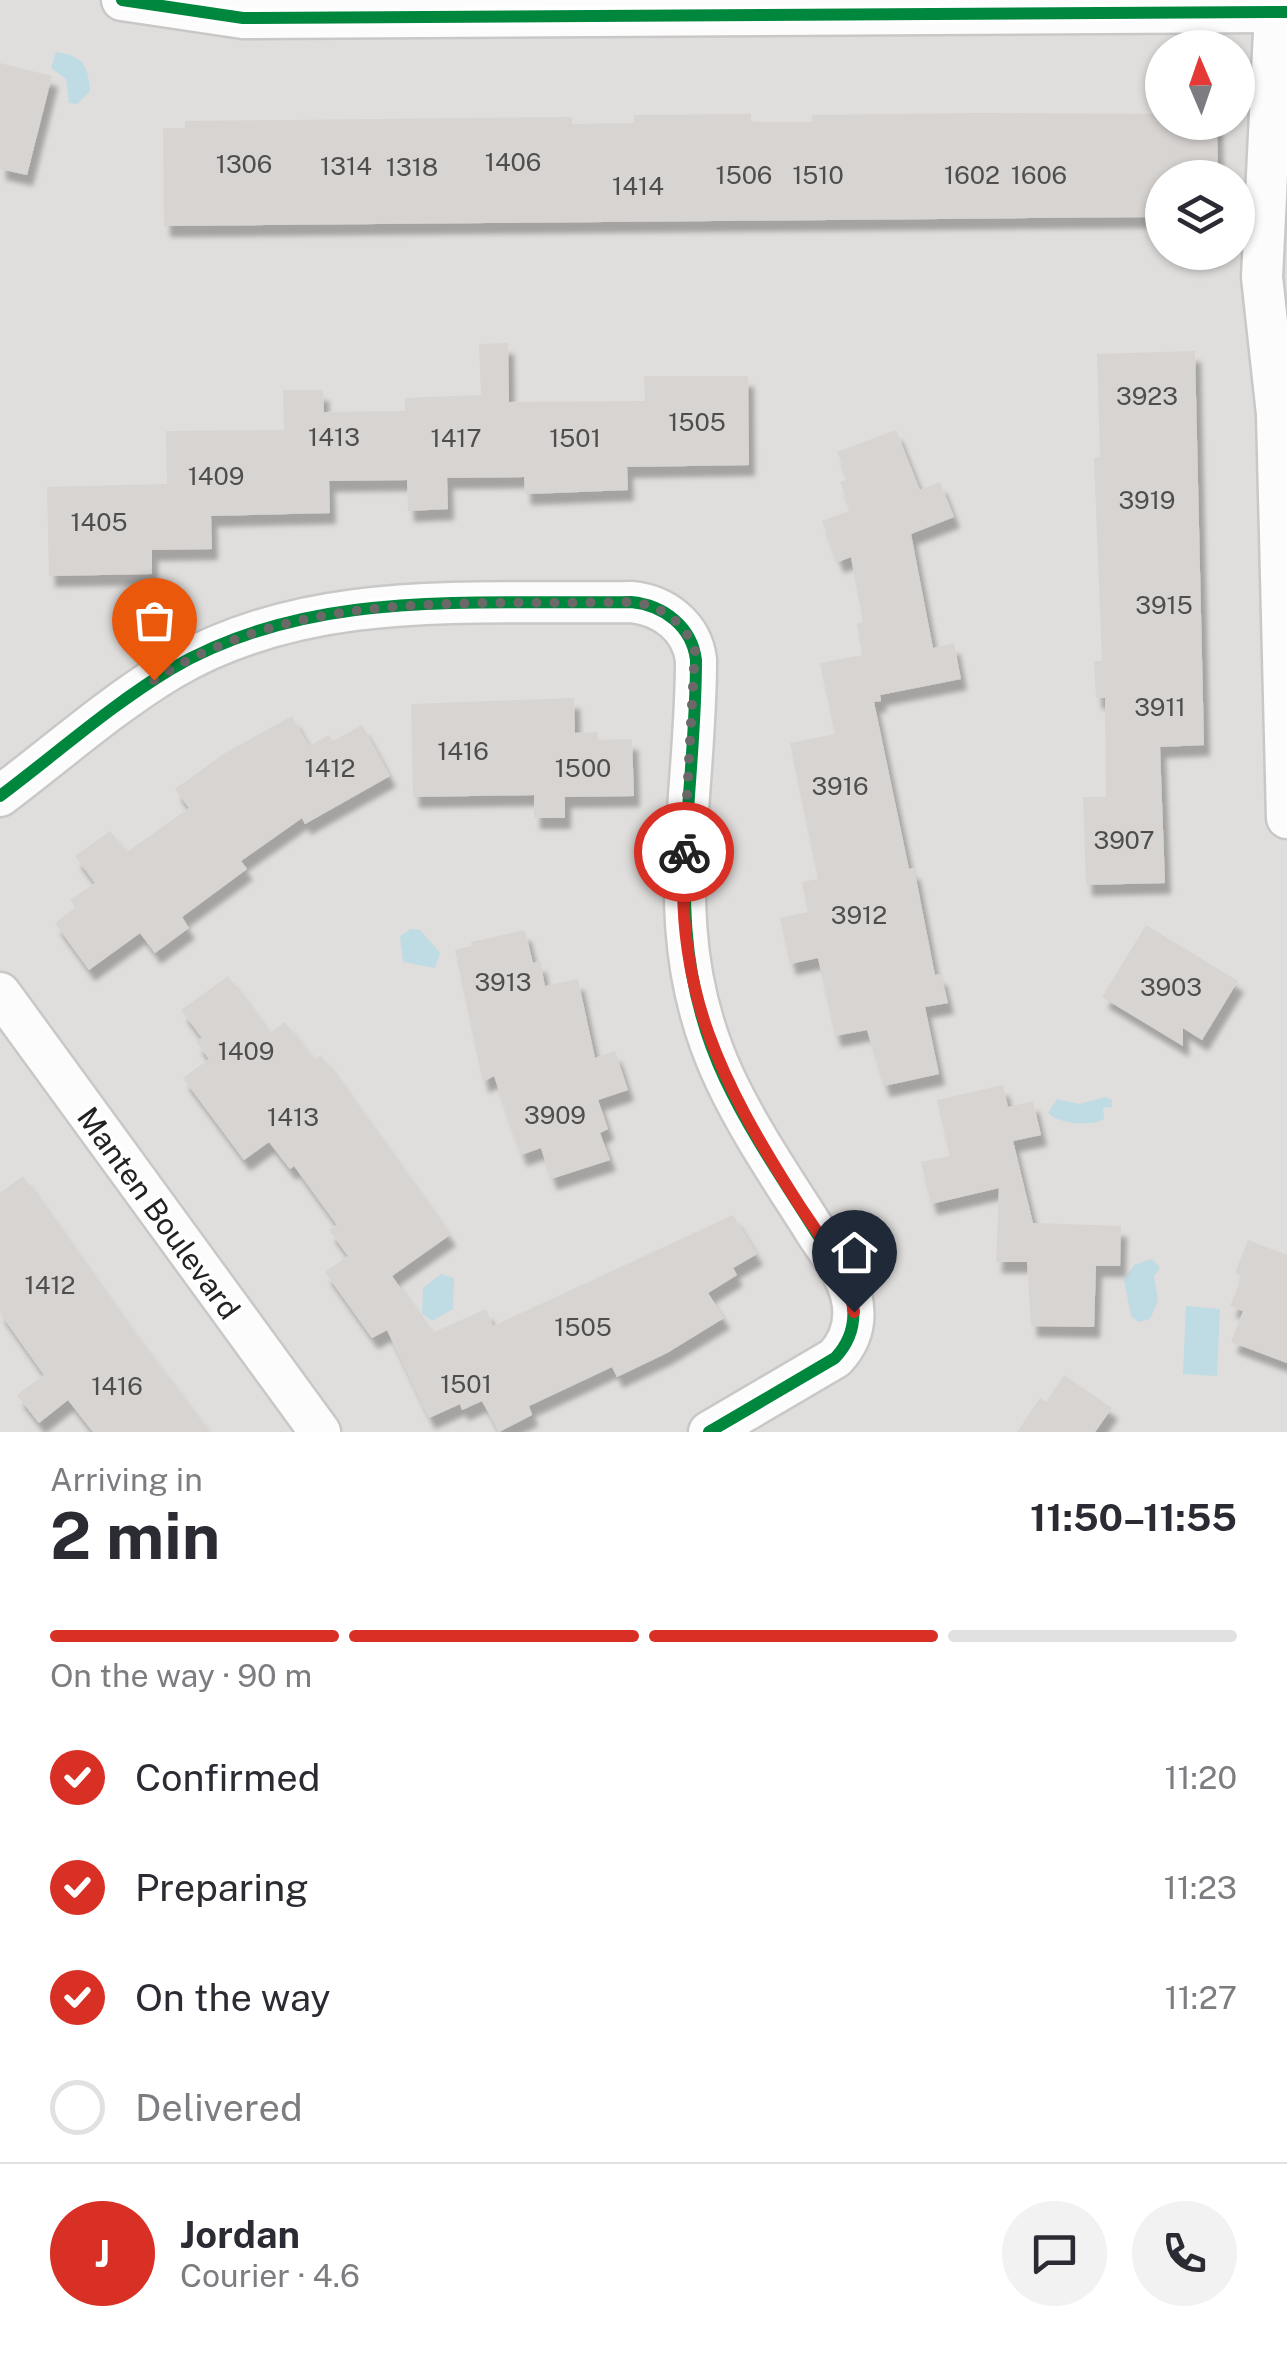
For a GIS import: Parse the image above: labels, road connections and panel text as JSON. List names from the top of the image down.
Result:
{
  "streets": {
    "street": ["Manten Boulevard"]
  },
  "house_numbers": [
    "1406",
    "1306",
    "1314",
    "1318",
    "1506",
    "1510",
    "1602",
    "1606",
    "1414",
    "3923",
    "1505",
    "1413",
    "1417",
    "1501",
    "1409",
    "3919",
    "1405",
    "3915",
    "3911",
    "1416",
    "1412",
    "1500",
    "3916",
    "3907",
    "3912",
    "3913",
    "3903",
    "1409",
    "3909",
    "1413",
    "1412",
    "1505",
    "1501",
    "1416"
  ],
  "north": "top",
  "page": {
    "heading": ["2 min", "Arriving in", "11:50–11:55"],
    "panel": ["Jordan", "Courier · 4.6"],
    "bar": "On the way · 90 m",
    "list": [
      ["Confirmed", "11:20"],
      ["Preparing", "11:23"],
      ["On the way", "11:27"],
      "Delivered"
    ],
    "round": "J"
  }
}
